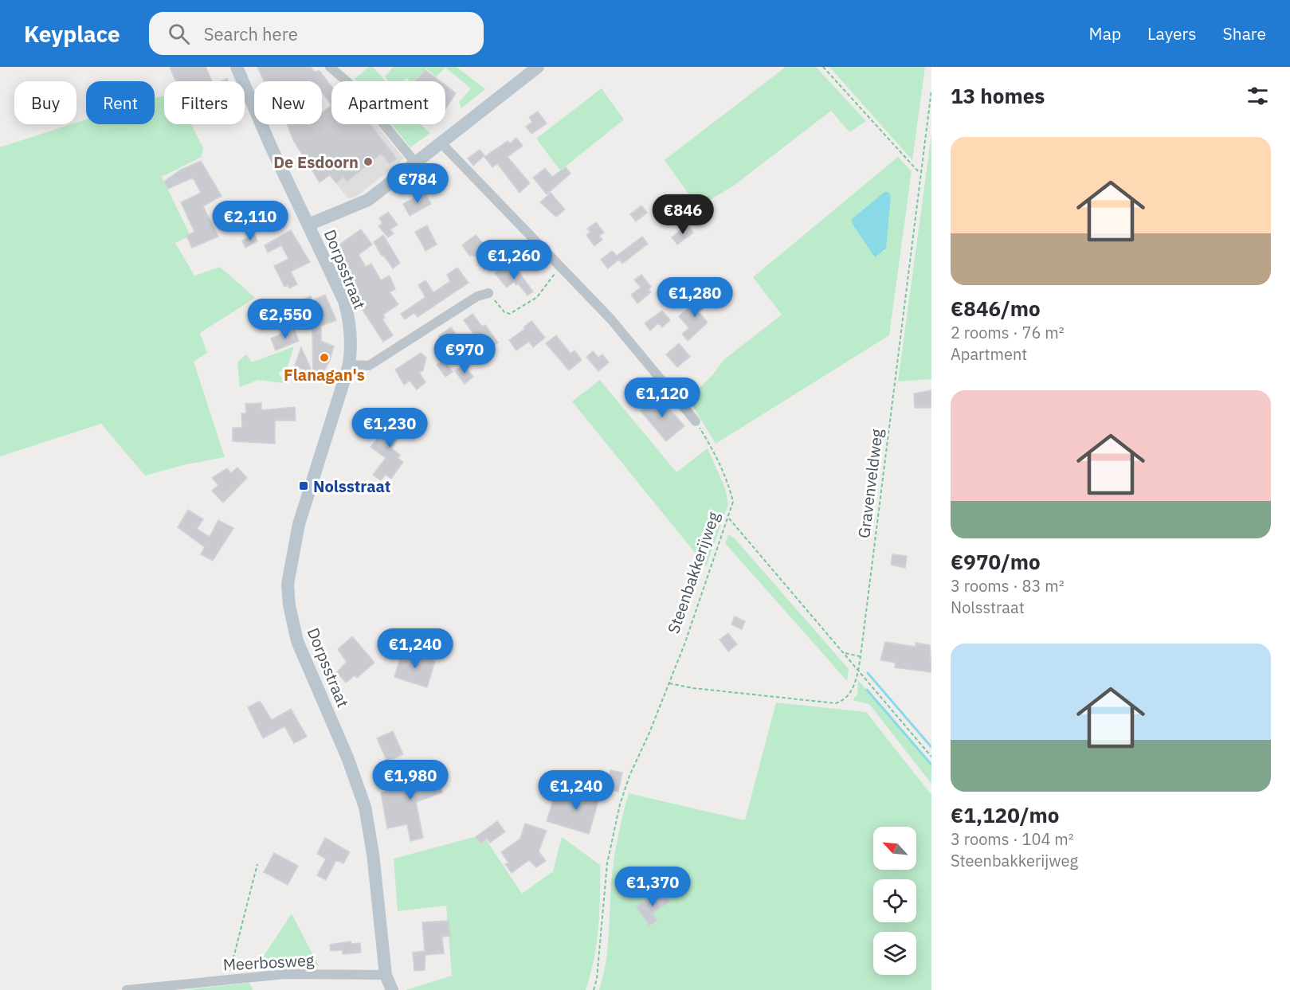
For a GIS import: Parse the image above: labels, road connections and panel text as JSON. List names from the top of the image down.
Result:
{
  "streets": {
    "main road": ["Dorpsstraat"],
    "street": ["Meerbosweg"],
    "path": ["Gravenveldweg", "Steenbakkerijweg"]
  },
  "crossings": [
    ["Dorpsstraat", "Meerbosweg"],
    ["Gravenveldweg", "Steenbakkerijweg"]
  ],
  "places": {
    "other": ["De Esdoorn", "Flanagan's"],
    "transit": ["Nolsstraat"]
  },
  "north": "top left",
  "page": {
    "header": "Keyplace",
    "search": "Search here",
    "nav": ["Map", "Layers", "Share"],
    "heading": "13 homes",
    "chip": [
      "Buy",
      "Rent",
      "Filters",
      "New",
      "Apartment"
    ],
    "list": [
      {
        "name": "€846/mo",
        "note": "2 rooms · 76 m² · Apartment"
      },
      {
        "name": "€970/mo",
        "note": "3 rooms · 83 m² · Nolsstraat"
      },
      {
        "name": "€1,120/mo",
        "note": "3 rooms · 104 m² · Steenbakkerijweg"
      }
    ],
    "price": [
      "€784",
      "€846",
      "€2,110",
      "€1,260",
      "€1,280",
      "€2,550",
      "€970",
      "€1,120",
      "€1,230",
      "€1,240",
      "€1,980",
      "€1,240",
      "€1,370"
    ]
  }
}
